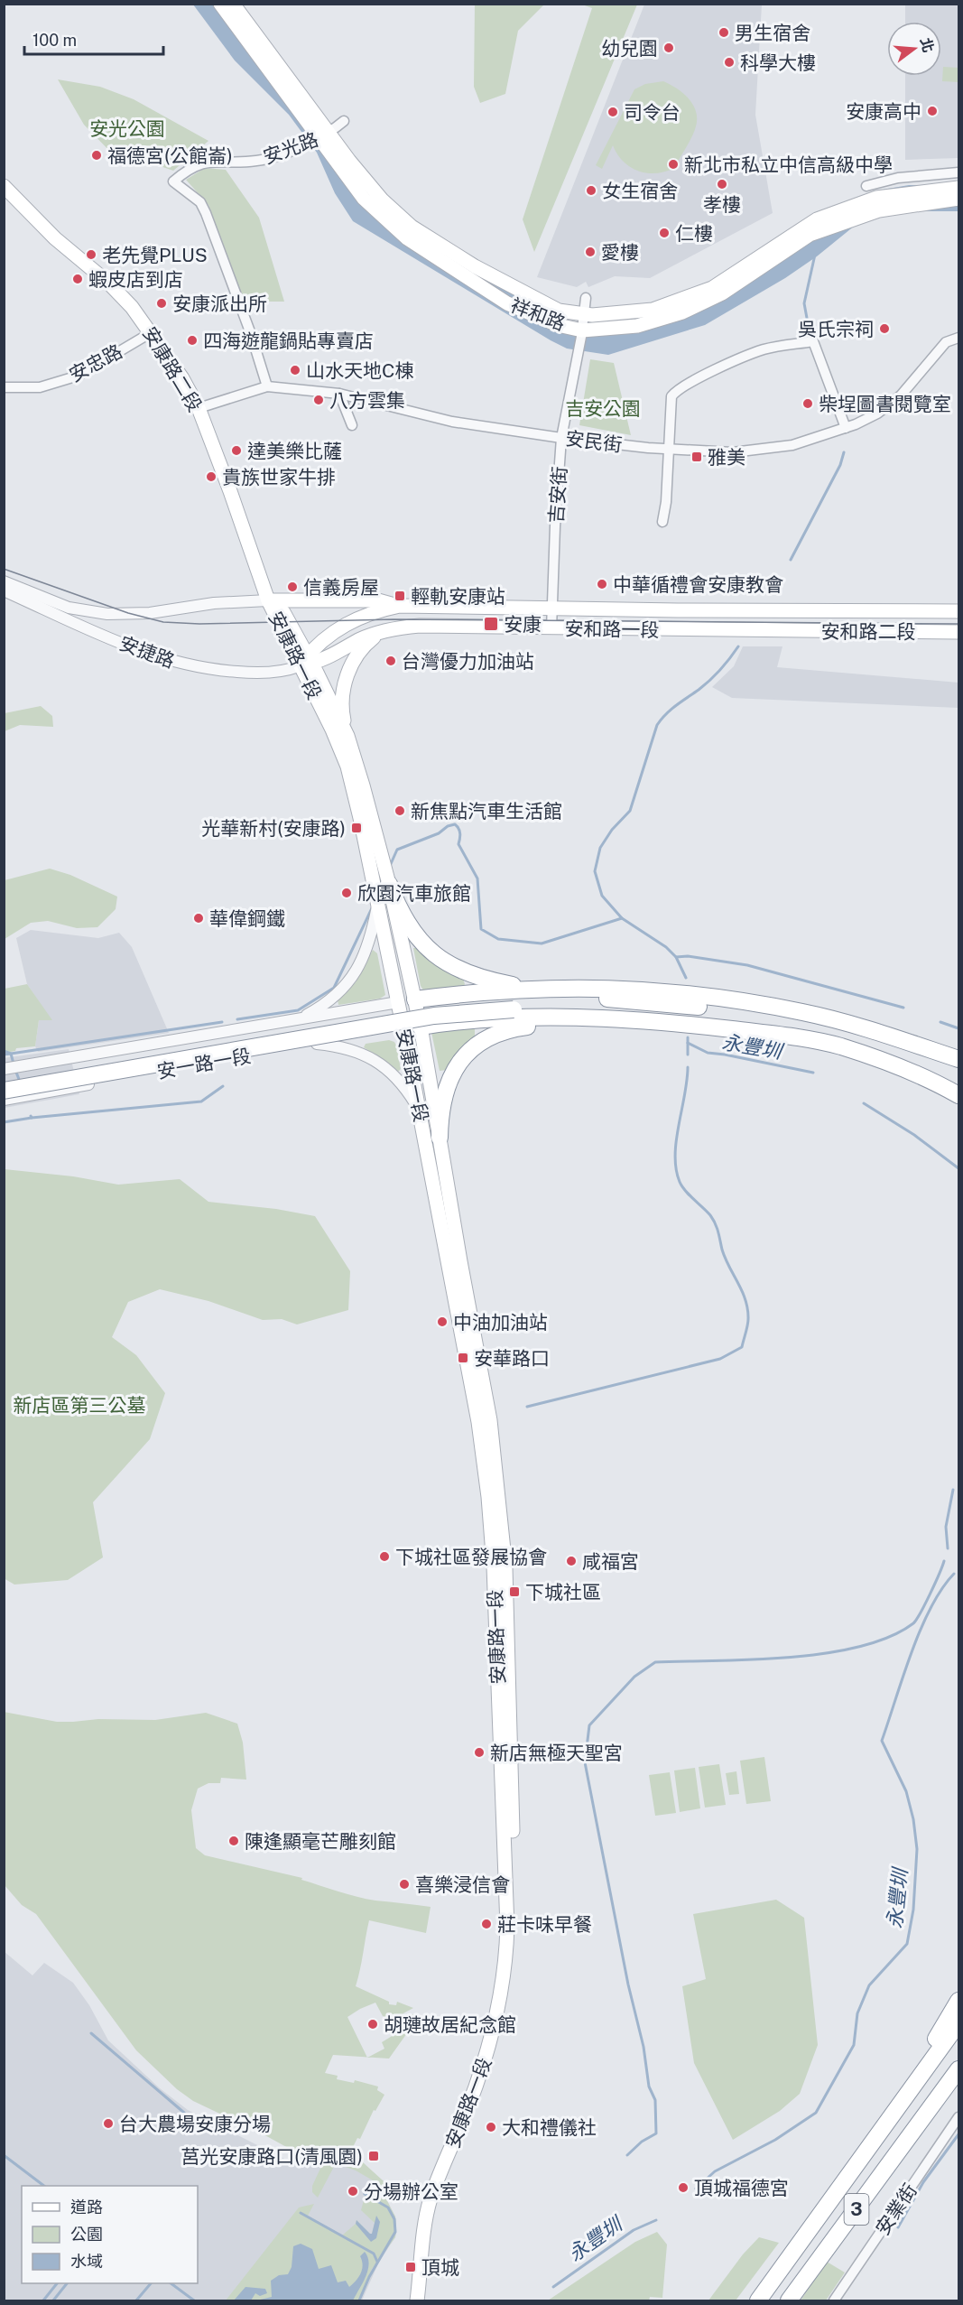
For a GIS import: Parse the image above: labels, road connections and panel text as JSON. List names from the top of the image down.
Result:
{
  "streets": {
    "highway": ["3"],
    "main road": [
      "祥和路",
      "安康路二段",
      "安和路一段",
      "安和路二段",
      "安康路一段"
    ],
    "street": [
      "安光路",
      "安忠路",
      "安民街",
      "吉安街",
      "安捷路",
      "安一路一段",
      "安業街"
    ]
  },
  "crossings": [
    ["安光路", "祥和路"],
    ["安光路", "安民街"],
    ["祥和路", "吉安街"],
    ["安忠路", "安康路二段"],
    ["安康路二段", "安民街"],
    ["安康路二段", "安和路一段"],
    ["安康路二段", "安捷路"],
    ["安康路二段", "安康路一段"],
    ["安民街", "吉安街"],
    ["吉安街", "安和路一段"],
    ["安和路一段", "安和路二段"],
    ["安和路一段", "安捷路"],
    ["安和路一段", "安康路一段"],
    ["安捷路", "安康路一段"],
    ["安康路一段", "安一路一段"]
  ],
  "water": ["永豐圳"],
  "parks": ["安光公園", "吉安公園", "新店區第三公墓"],
  "places": {
    "other": [
      "男生宿舍",
      "幼兒園",
      "科學大樓",
      "安康高中",
      "司令台",
      "福德宮(公館崙)",
      "新北市私立中信高級中學",
      "孝樓",
      "女生宿舍",
      "仁樓",
      "愛樓",
      "老先覺PLUS",
      "蝦皮店到店",
      "安康派出所",
      "吳氏宗祠",
      "四海遊龍鍋貼專賣店",
      "山水天地C棟",
      "八方雲集",
      "柴埕圖書閱覽室",
      "達美樂比薩",
      "貴族世家牛排",
      "中華循禮會安康教會",
      "信義房屋",
      "台灣優力加油站",
      "新焦點汽車生活館",
      "欣園汽車旅館",
      "華偉鋼鐵",
      "中油加油站",
      "下城社區發展協會",
      "咸福宮",
      "新店無極天聖宮",
      "陳逢顯毫芒雕刻館",
      "喜樂浸信會",
      "莊卡味早餐",
      "胡璉故居紀念館",
      "台大農場安康分場",
      "大和禮儀社",
      "頂城福德宮",
      "分場辦公室"
    ],
    "transit": [
      "雅美",
      "輕軌安康站",
      "安康",
      "光華新村(安康路)",
      "安華路口",
      "下城社區",
      "莒光安康路口(清風園)",
      "頂城"
    ]
  },
  "legend": ["道路", "公園", "水域"],
  "scale_bar": "100 m",
  "north": "right"
}
